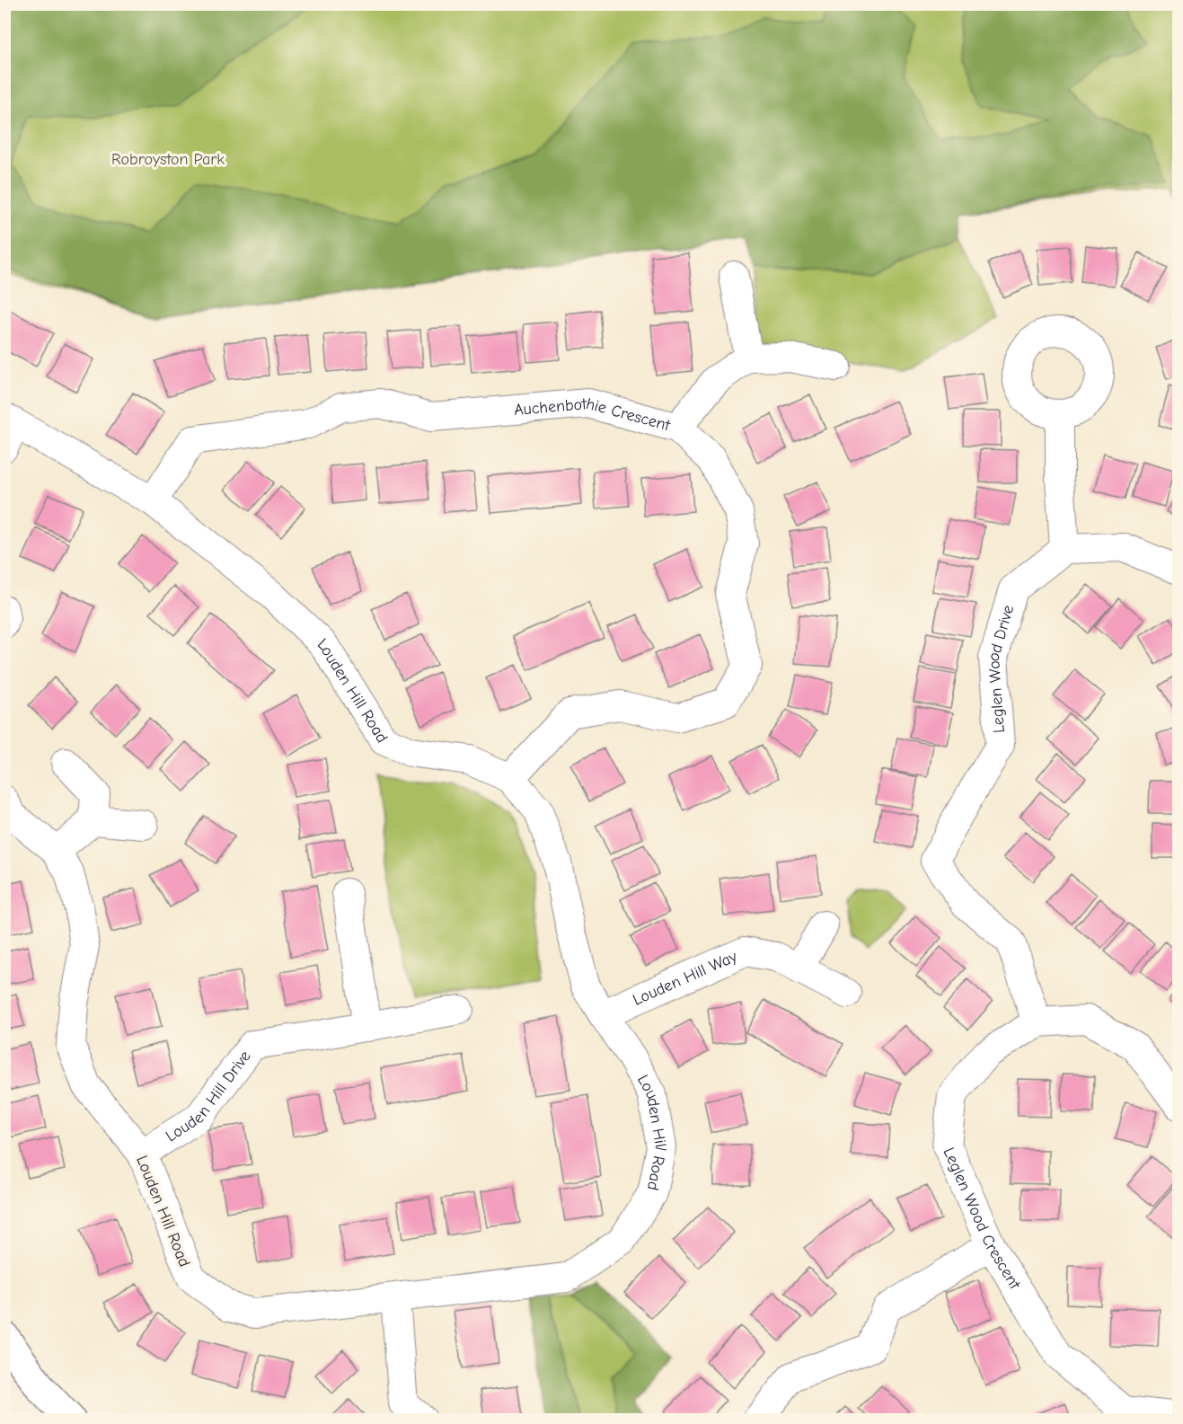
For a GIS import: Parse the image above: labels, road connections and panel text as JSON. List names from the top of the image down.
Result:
{
  "streets": {
    "street": [
      "Auchenbothie Crescent",
      "Leglen Wood Drive",
      "Louden Hill Road",
      "Louden Hill Way",
      "Louden Hill Drive",
      "Leglen Wood Crescent"
    ]
  },
  "crossings": [
    ["Auchenbothie Crescent", "Louden Hill Road"],
    ["Leglen Wood Drive", "Leglen Wood Crescent"],
    ["Louden Hill Road", "Louden Hill Way"],
    ["Louden Hill Road", "Louden Hill Drive"]
  ],
  "parks": ["Robroyston Park"]
}
